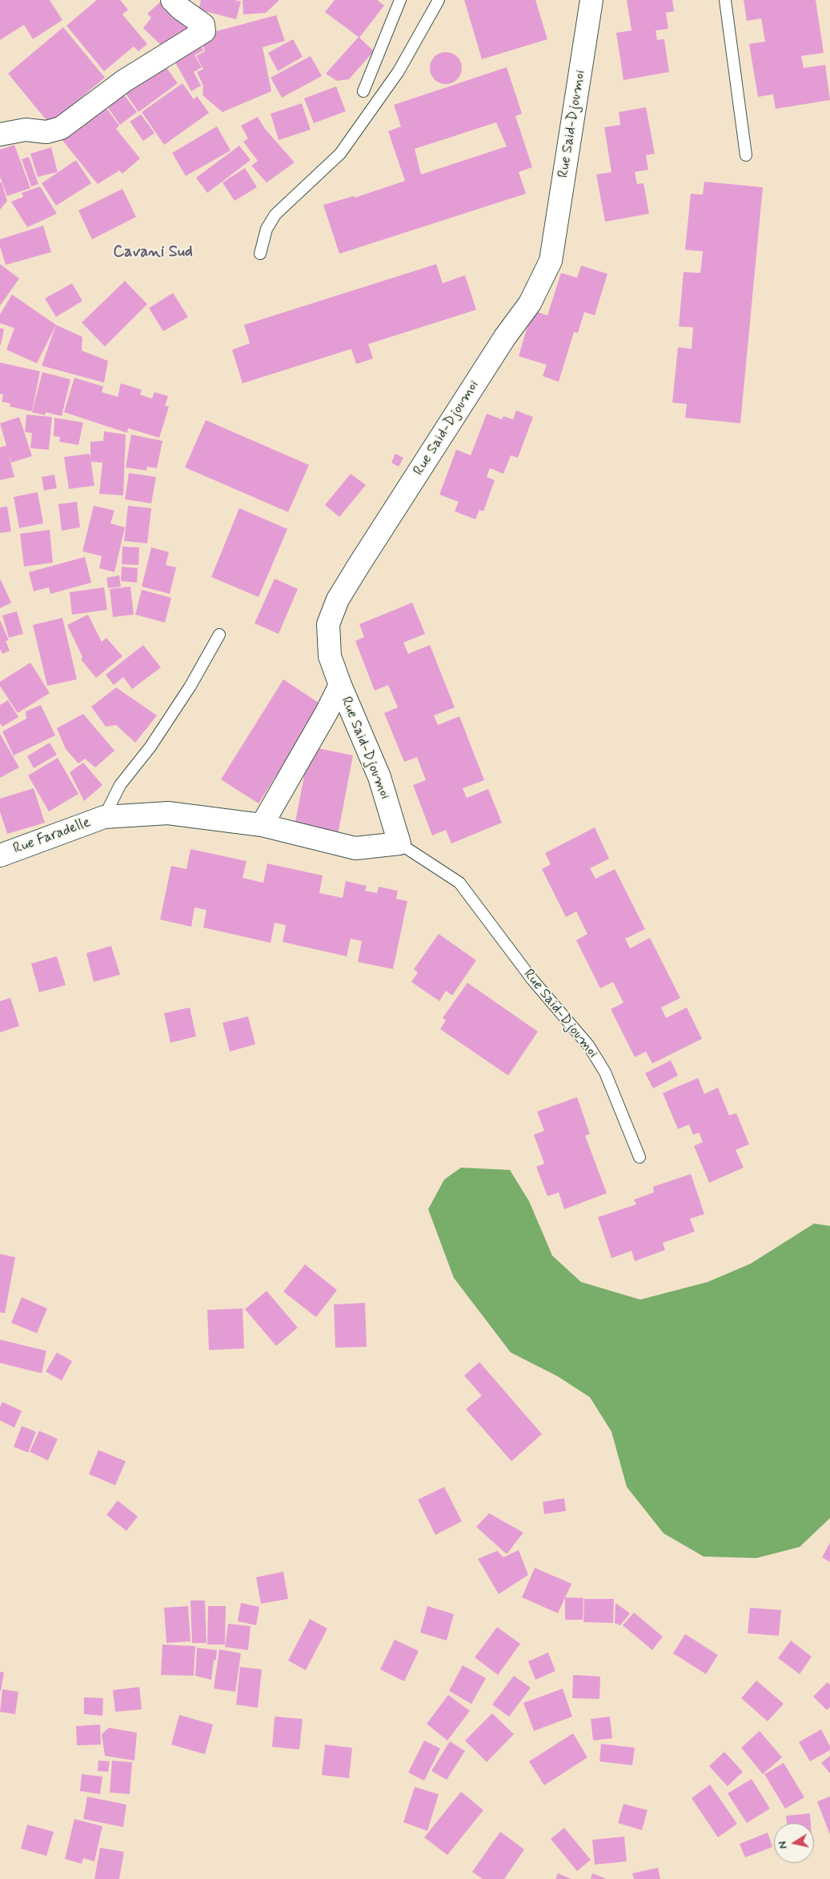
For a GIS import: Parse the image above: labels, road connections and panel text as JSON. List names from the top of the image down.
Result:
{
  "streets": {
    "street": ["Rue Said-Djoumoi", "Rue Faradelle"]
  },
  "districts": ["Cavani Sud"],
  "north": "left"
}
